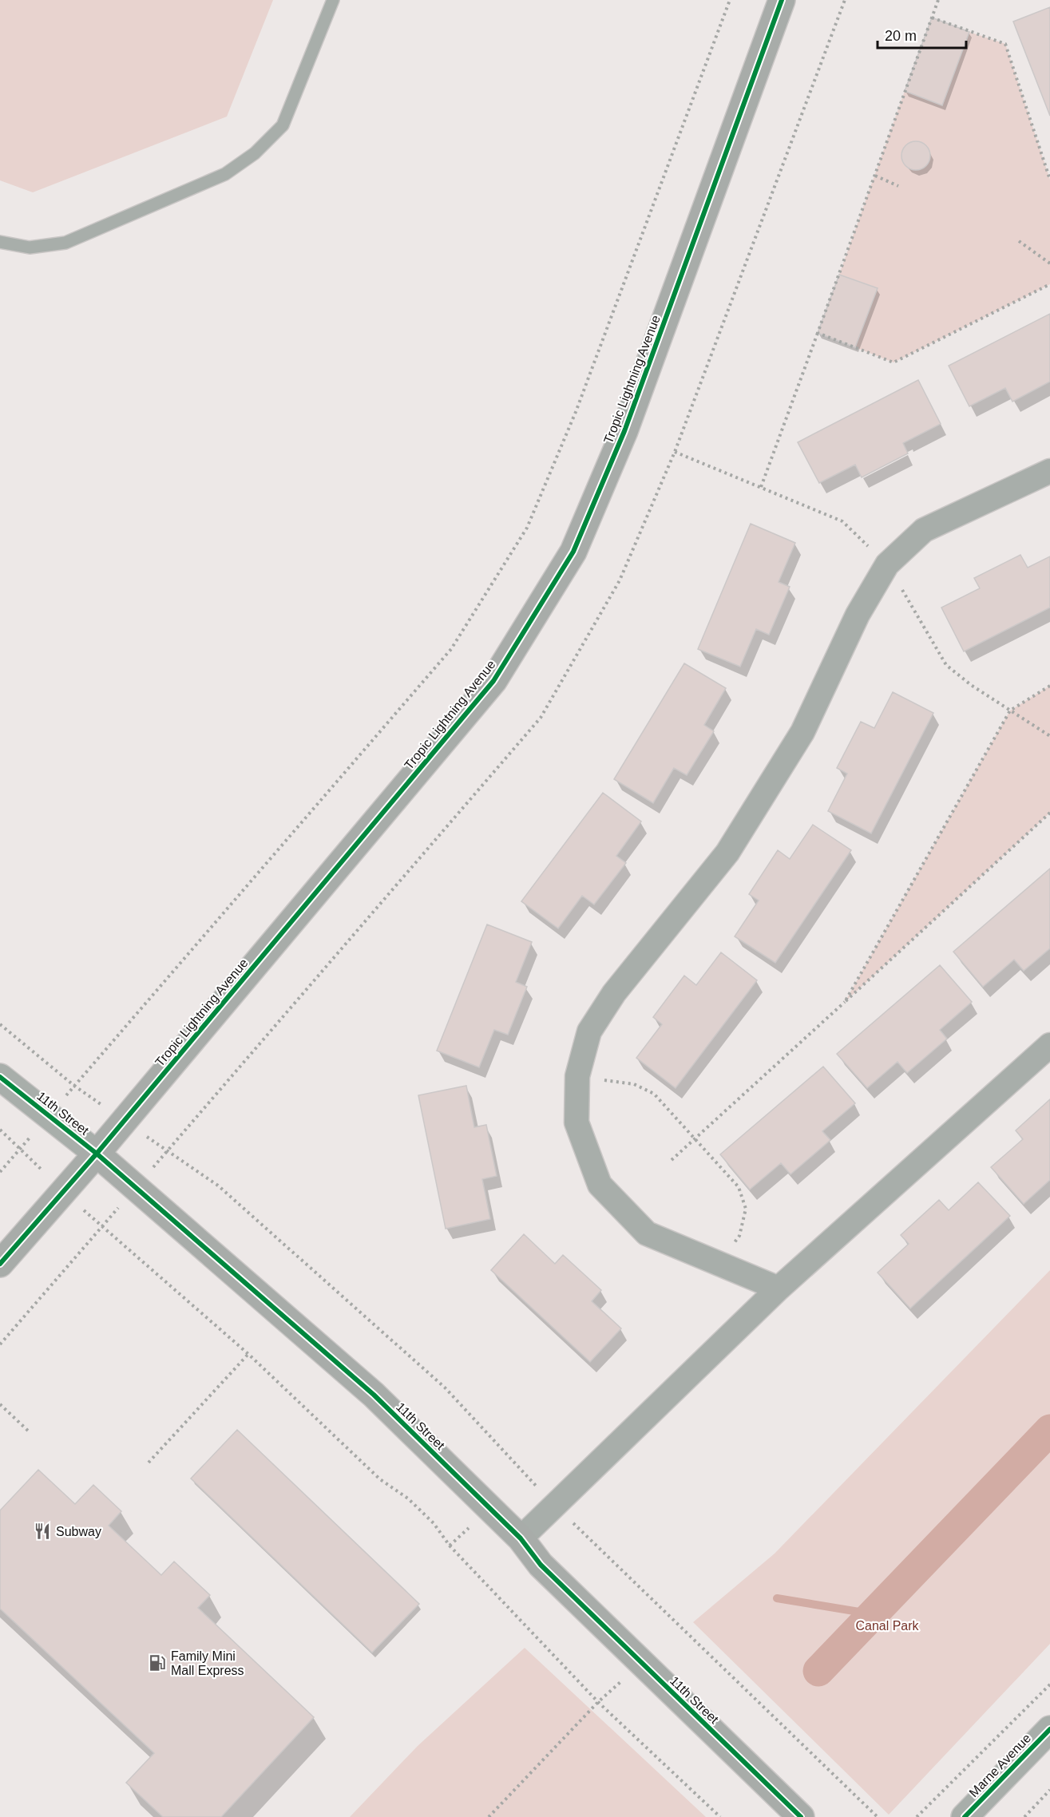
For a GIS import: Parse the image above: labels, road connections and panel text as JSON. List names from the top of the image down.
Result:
{
  "streets": {
    "main road": ["Tropic Lightning Avenue", "11th Street"],
    "street": ["Marne Avenue"]
  },
  "crossings": [
    ["Tropic Lightning Avenue", "11th Street"]
  ],
  "parks": ["Canal Park"],
  "places": {
    "restaurant": ["Subway"],
    "fuel station": ["Family Mini Mall Express"]
  },
  "scale_bar": "20 m"
}
